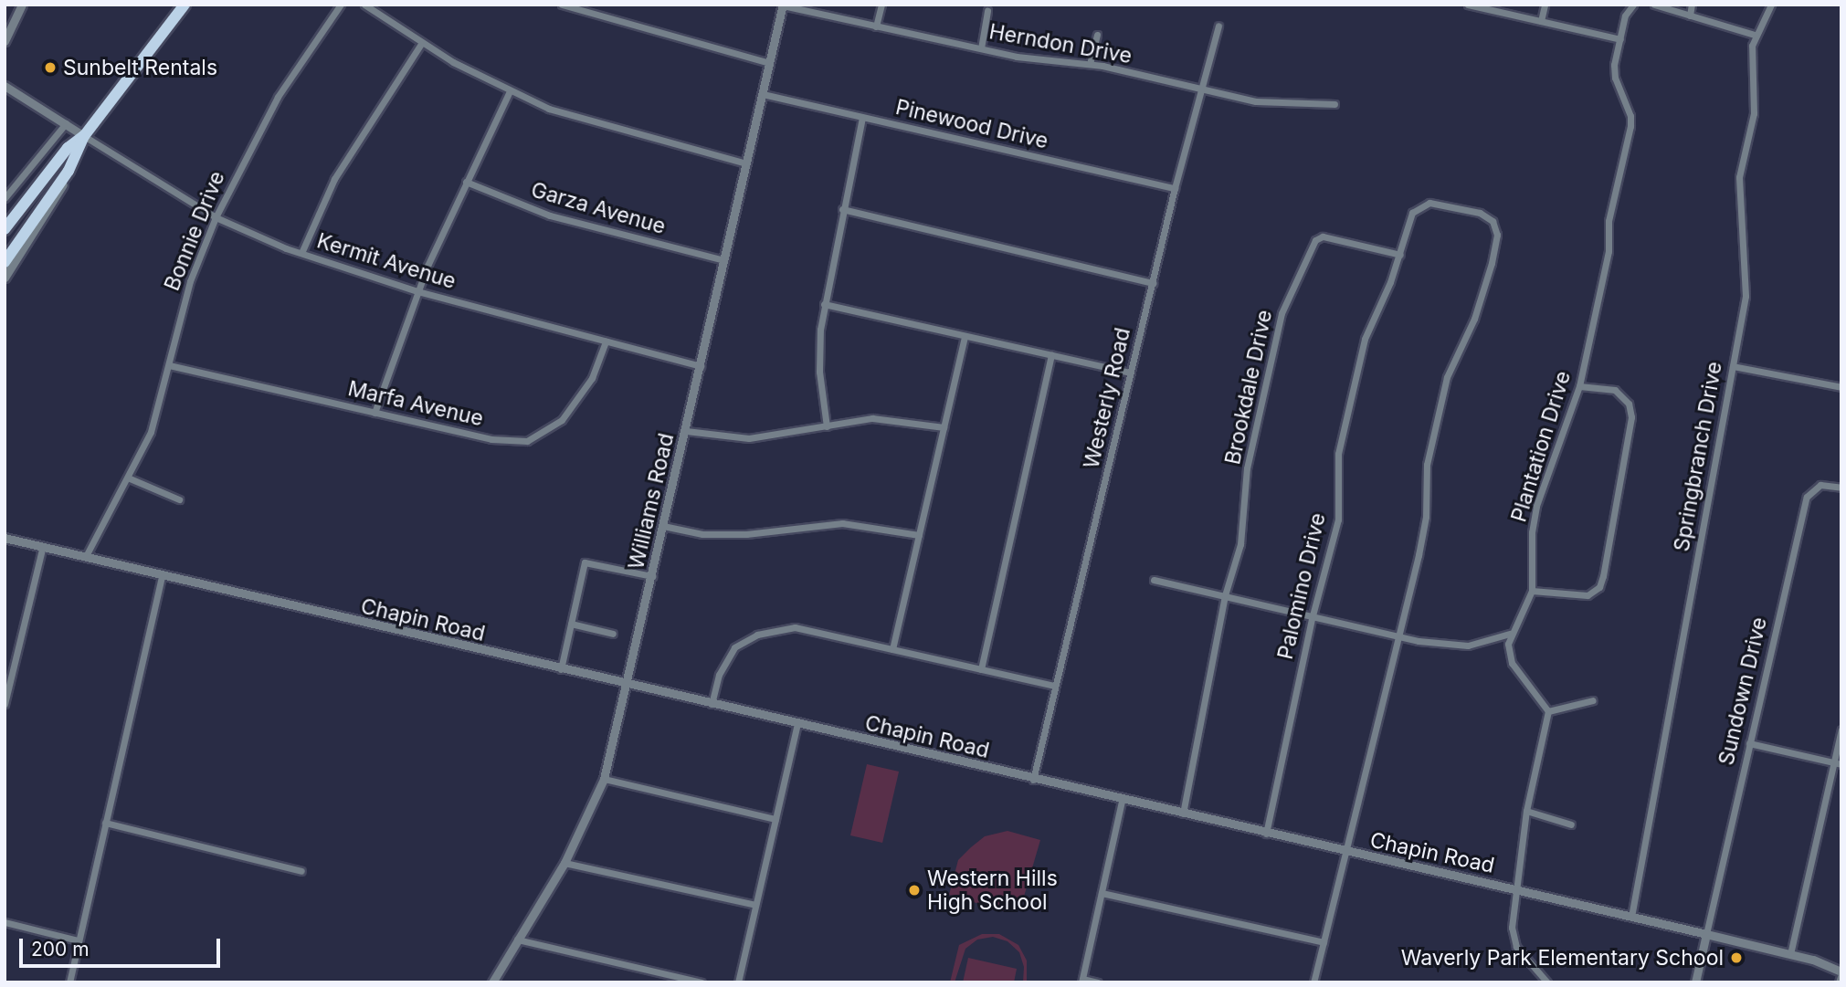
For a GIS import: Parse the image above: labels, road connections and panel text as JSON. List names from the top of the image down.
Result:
{
  "streets": {
    "street": [
      "Herndon Drive",
      "Pinewood Drive",
      "Garza Avenue",
      "Bonnie Drive",
      "Kermit Avenue",
      "Brookdale Drive",
      "Westerly Road",
      "Marfa Avenue",
      "Plantation Drive",
      "Springbranch Drive",
      "Williams Road",
      "Palomino Drive",
      "Chapin Road",
      "Sundown Drive"
    ]
  },
  "crossings": [
    ["Herndon Drive", "Westerly Road"],
    ["Herndon Drive", "Williams Road"],
    ["Pinewood Drive", "Westerly Road"],
    ["Pinewood Drive", "Williams Road"],
    ["Garza Avenue", "Williams Road"],
    ["Bonnie Drive", "Kermit Avenue"],
    ["Bonnie Drive", "Marfa Avenue"],
    ["Bonnie Drive", "Chapin Road"],
    ["Kermit Avenue", "Marfa Avenue"],
    ["Kermit Avenue", "Williams Road"],
    ["Brookdale Drive", "Palomino Drive"],
    ["Brookdale Drive", "Chapin Road"],
    ["Westerly Road", "Chapin Road"],
    ["Springbranch Drive", "Chapin Road"],
    ["Williams Road", "Chapin Road"],
    ["Palomino Drive", "Chapin Road"],
    ["Chapin Road", "Sundown Drive"]
  ],
  "places": ["Sunbelt Rentals", "Western Hills High School", "Waverly Park Elementary School"],
  "scale_bar": "200 m"
}
